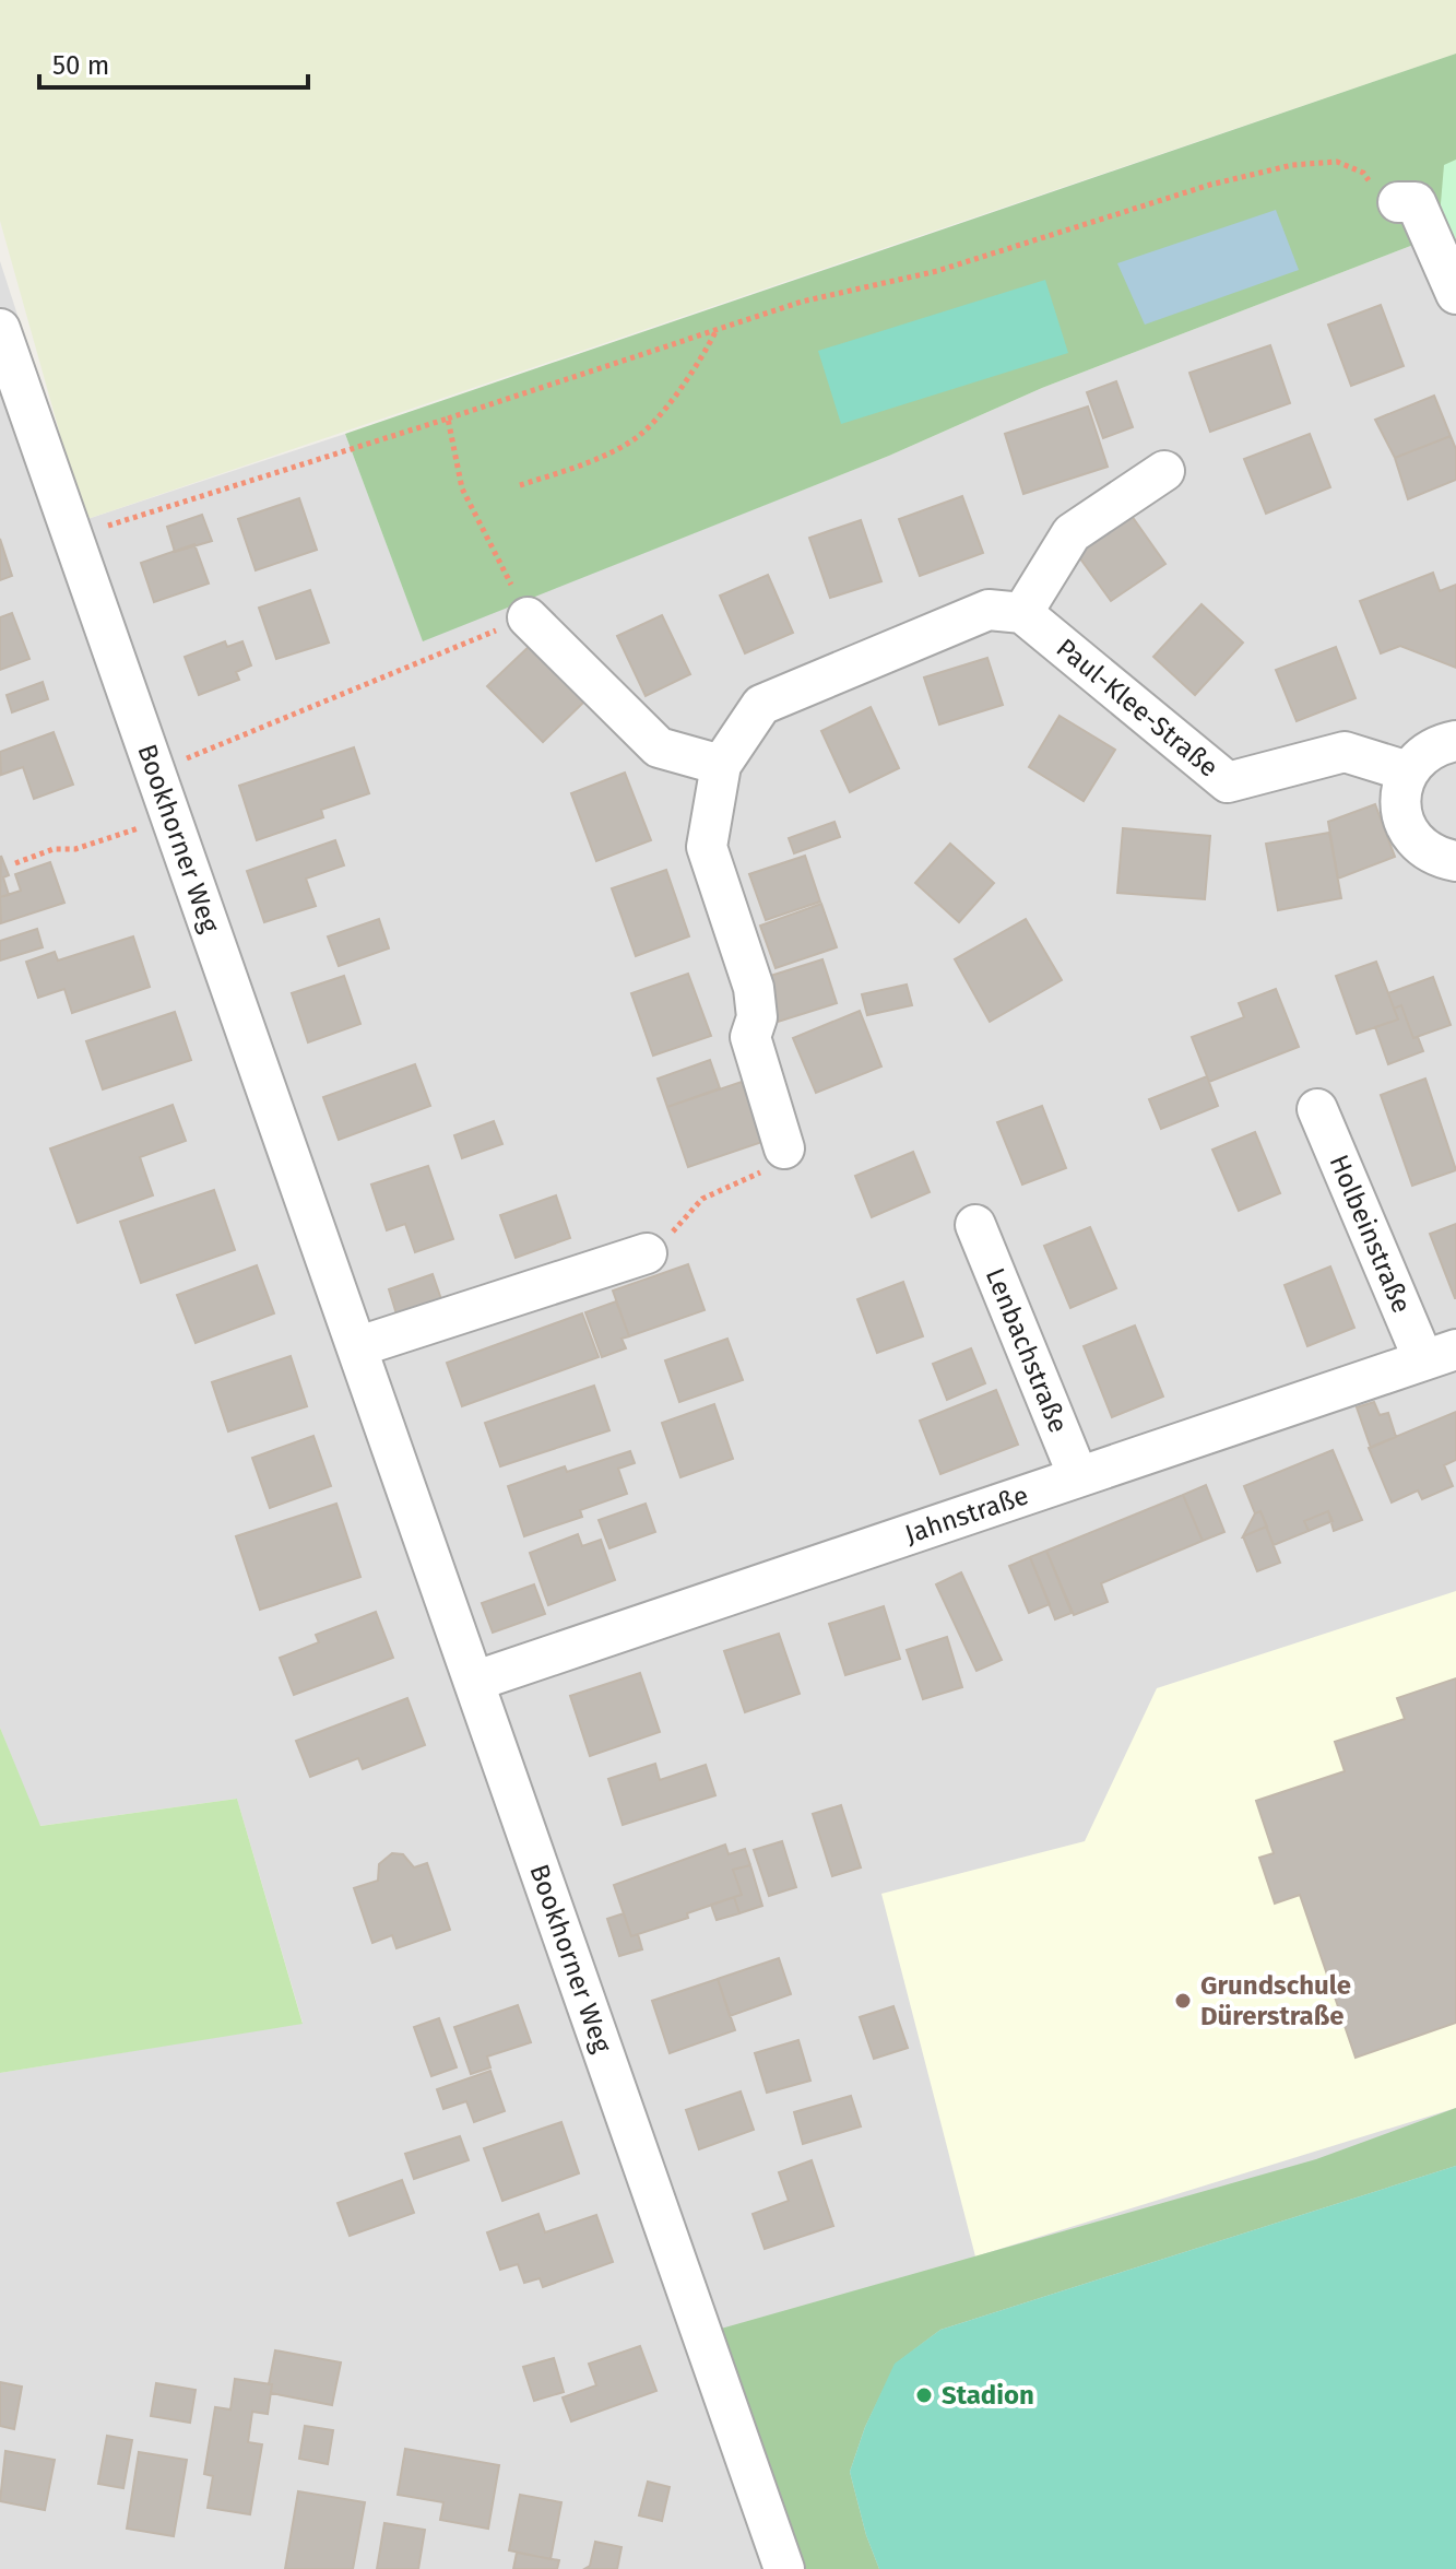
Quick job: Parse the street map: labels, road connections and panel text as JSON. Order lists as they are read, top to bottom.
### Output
{
  "streets": {
    "street": [
      "Paul-Klee-Straße",
      "Bookhorner Weg",
      "Holbeinstraße",
      "Lenbachstraße",
      "Jahnstraße"
    ]
  },
  "crossings": [
    ["Bookhorner Weg", "Jahnstraße"],
    ["Holbeinstraße", "Jahnstraße"],
    ["Lenbachstraße", "Jahnstraße"]
  ],
  "places": ["Grundschule Dürerstraße", "Stadion"],
  "scale_bar": "50 m"
}
